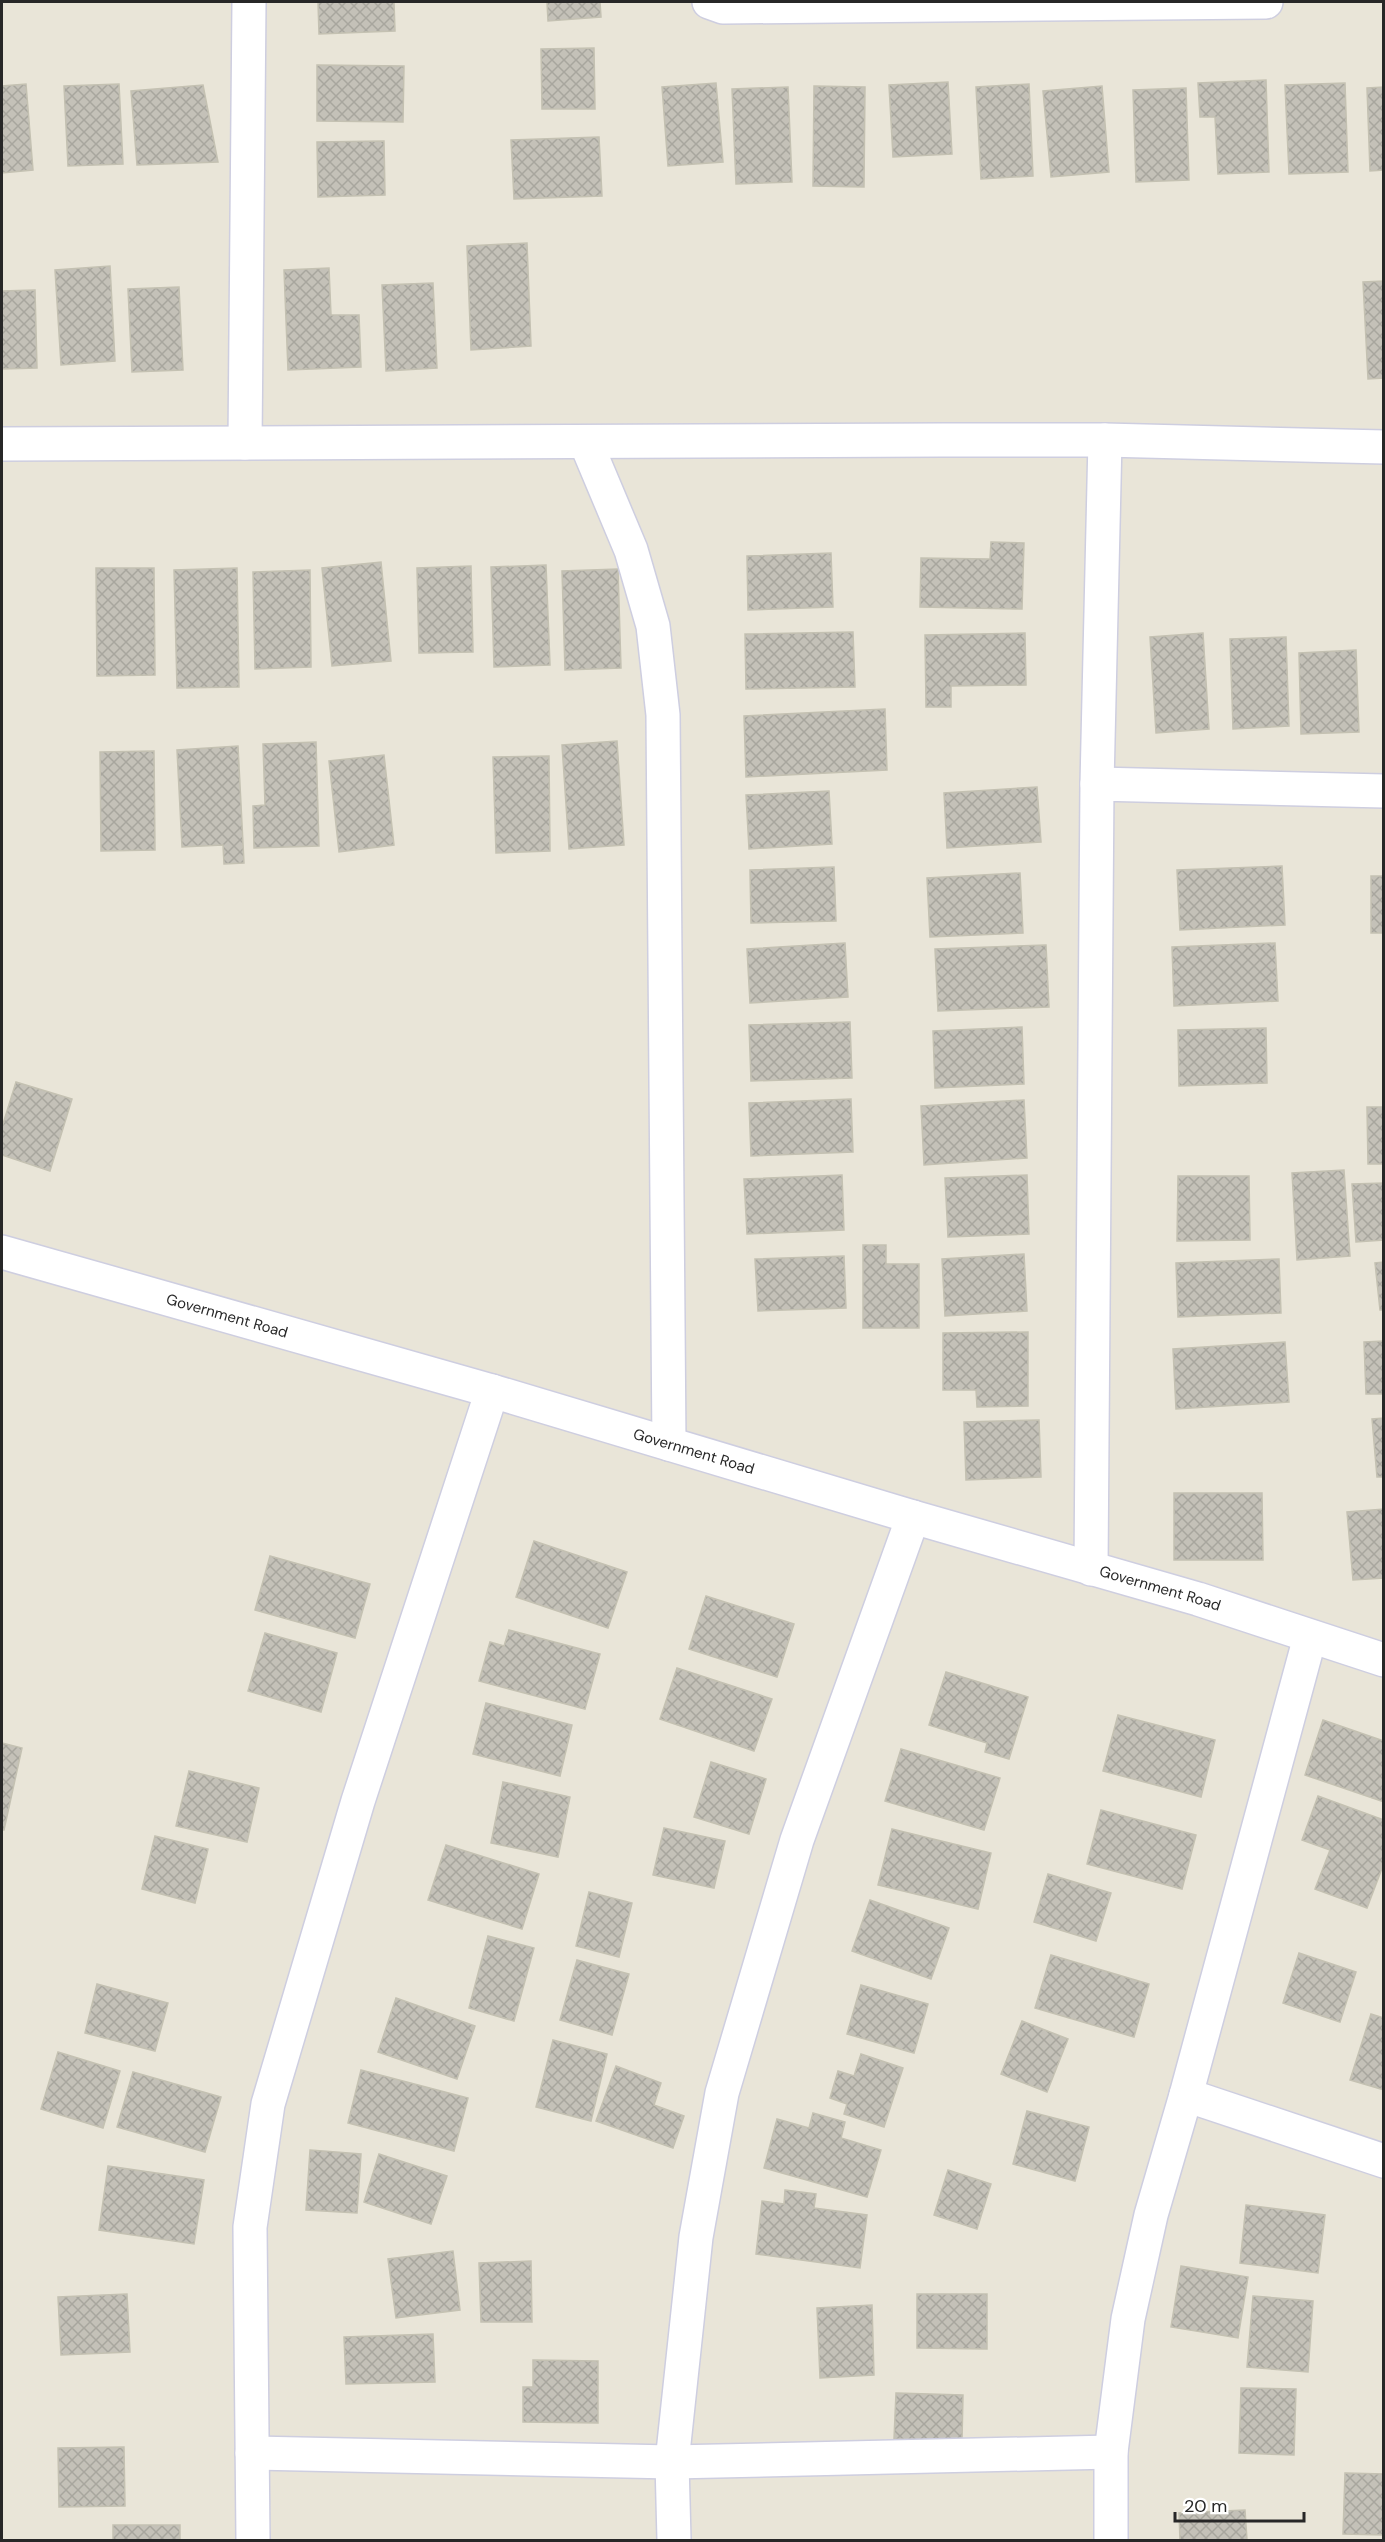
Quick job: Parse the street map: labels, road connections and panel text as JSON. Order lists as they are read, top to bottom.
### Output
{
  "streets": {
    "street": ["Government Road"]
  },
  "scale_bar": "20 m"
}
